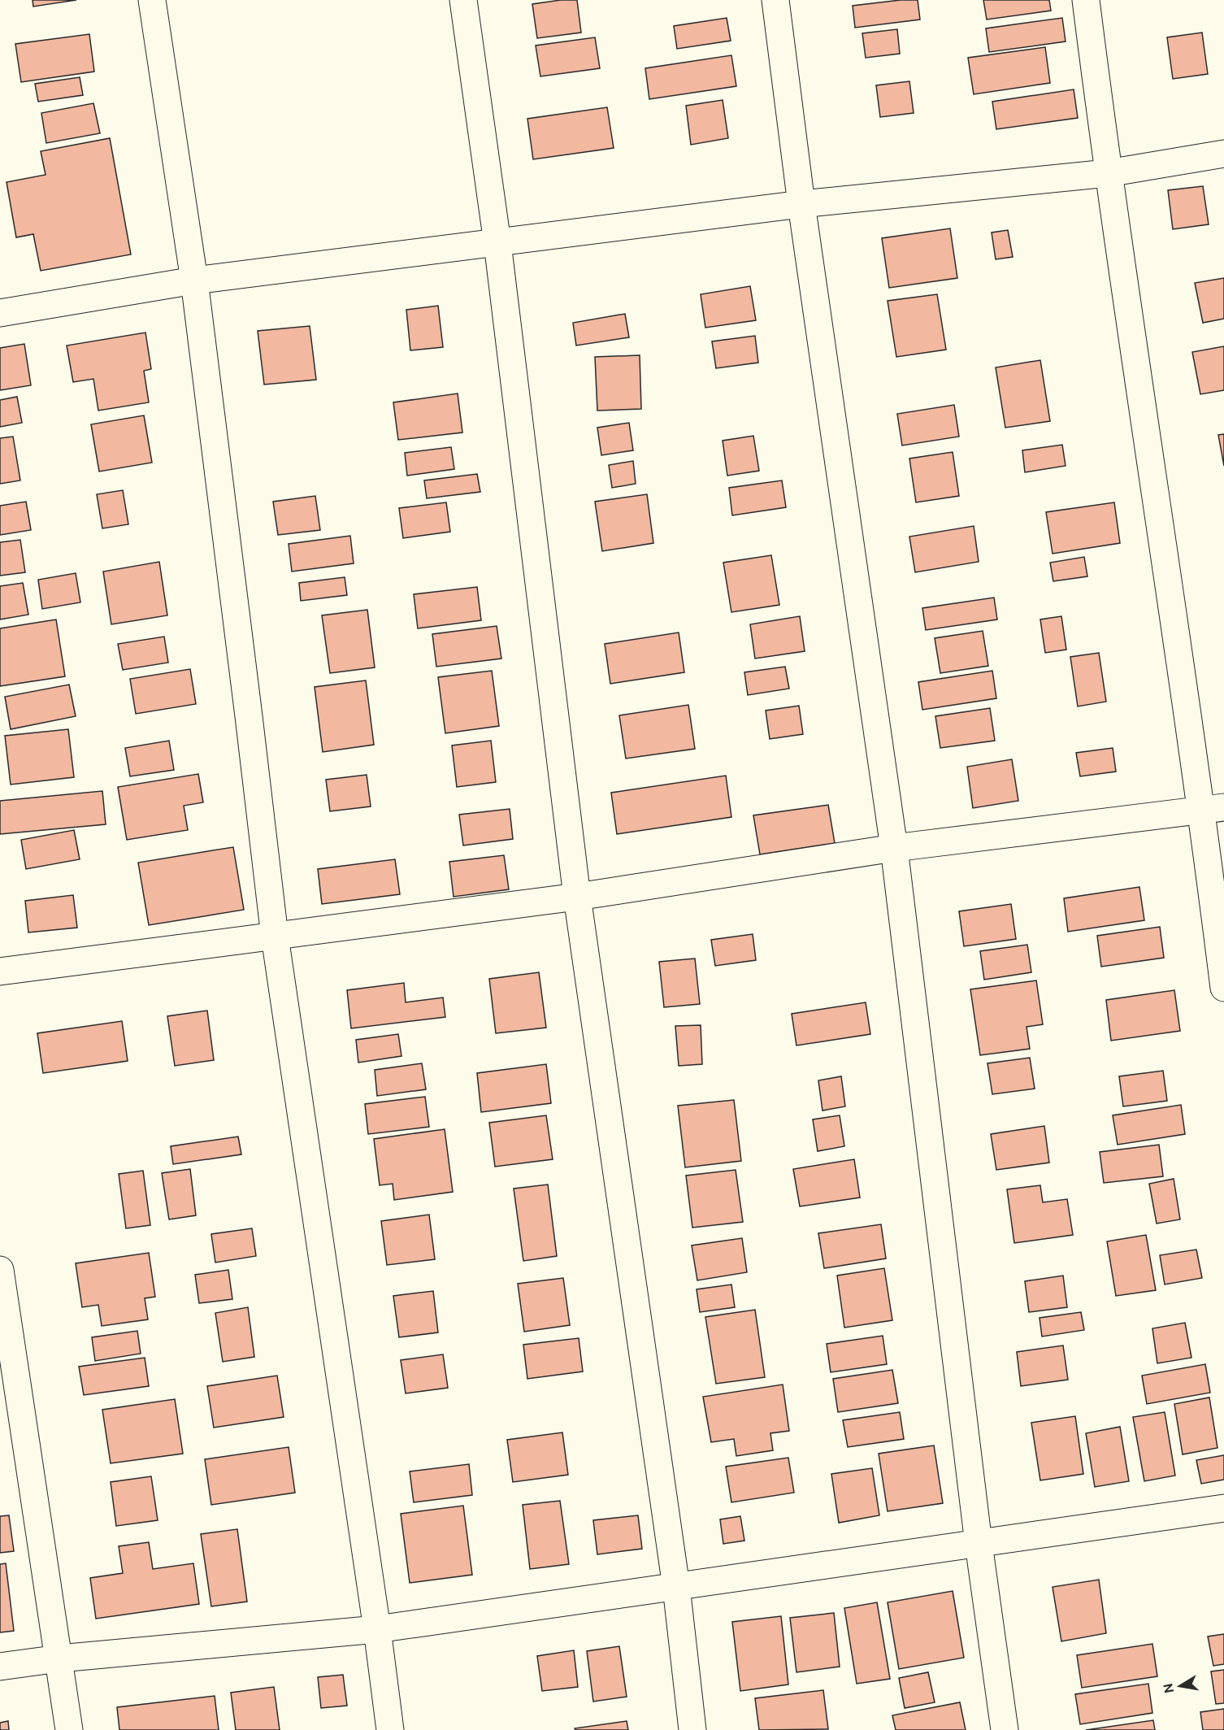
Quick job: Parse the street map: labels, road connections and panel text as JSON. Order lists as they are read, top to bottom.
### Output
{
  "north": "left"
}
